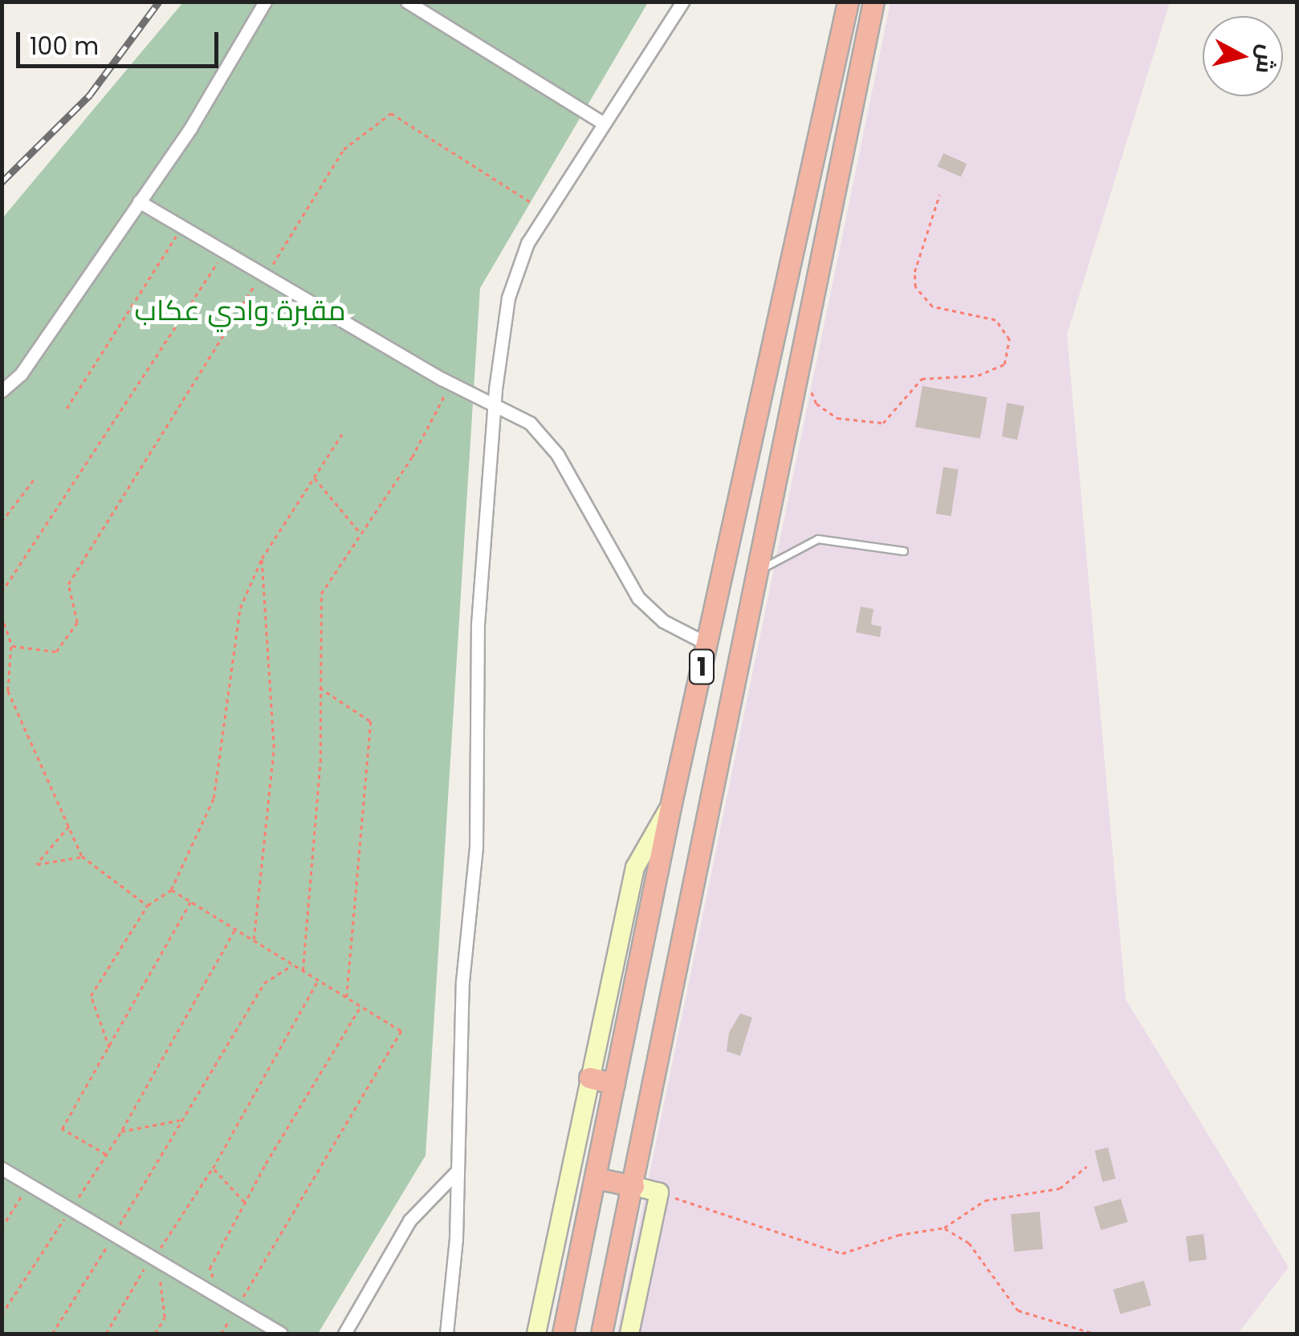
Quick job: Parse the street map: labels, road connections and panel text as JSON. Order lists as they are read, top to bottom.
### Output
{
  "streets": {
    "highway": ["1"]
  },
  "parks": ["مقبرة وادي عكاب"],
  "scale_bar": "100 m",
  "north": "right"
}
